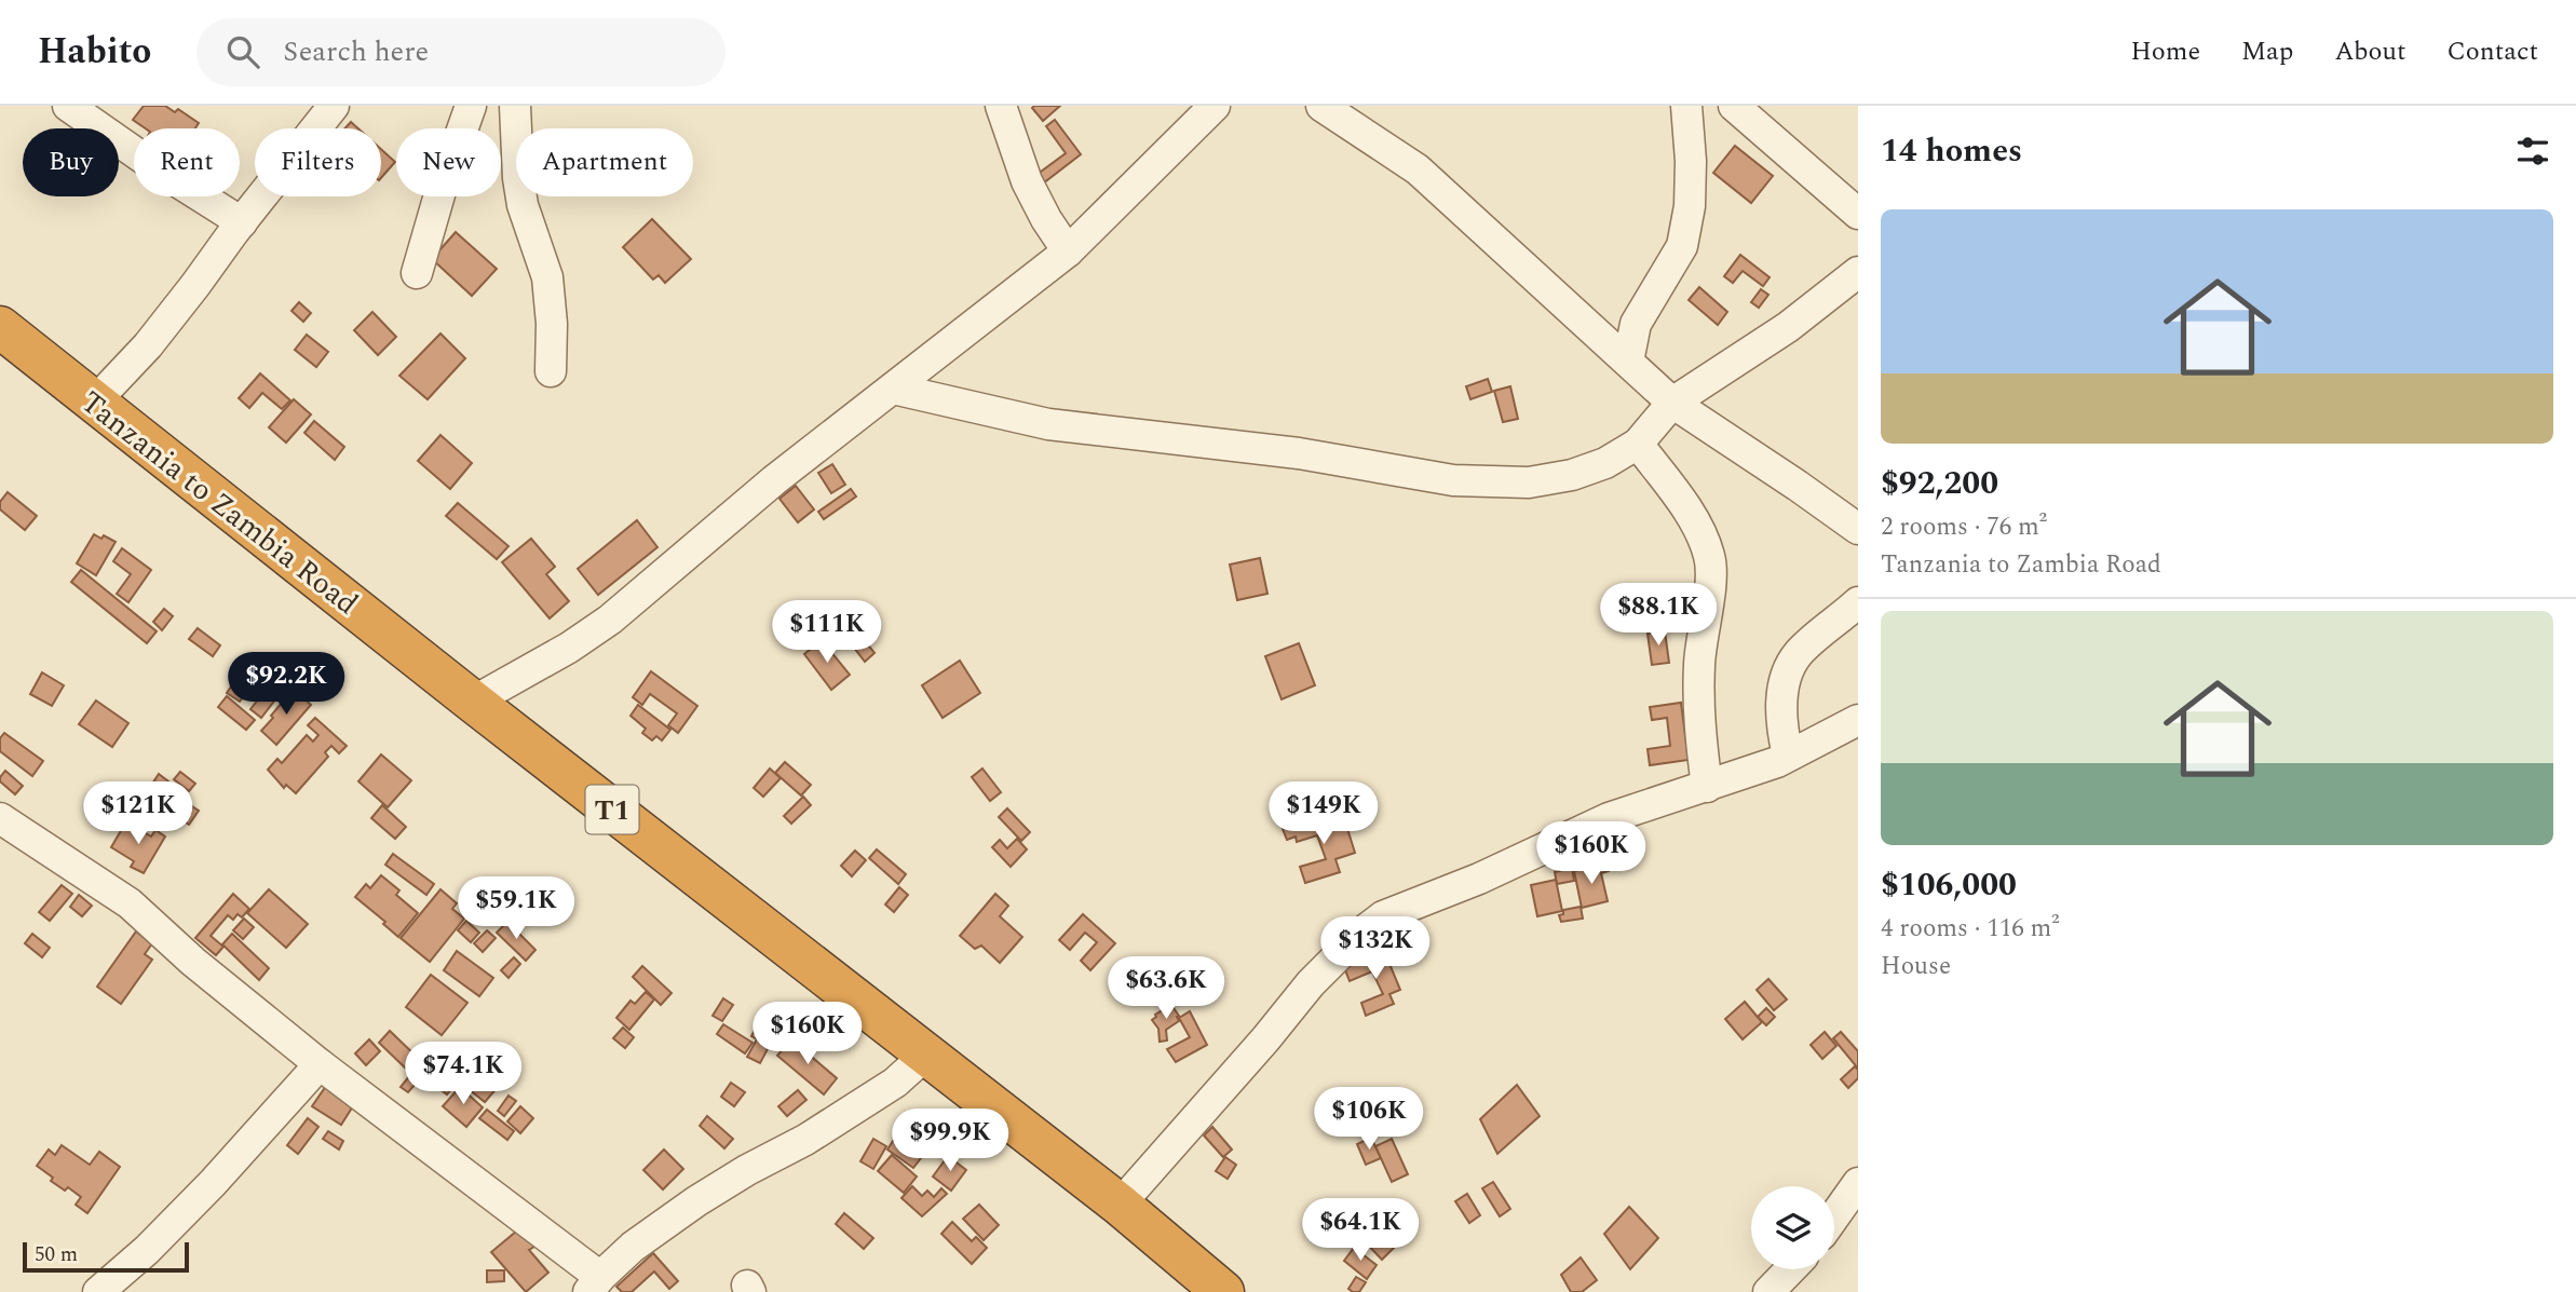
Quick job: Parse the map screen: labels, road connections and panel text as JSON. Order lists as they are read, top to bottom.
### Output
{
  "streets": {
    "highway": ["Tanzania to Zambia Road", "T1"]
  },
  "scale_bar": "50 m",
  "page": {
    "header": "Habito",
    "search": "Search here",
    "nav": [
      "Home",
      "Map",
      "About",
      "Contact"
    ],
    "heading": "14 homes",
    "chip": [
      "Buy",
      "Rent",
      "Filters",
      "New",
      "Apartment"
    ],
    "list": [
      {
        "name": "$92,200",
        "note": "2 rooms · 76 m² · Tanzania to Zambia Road"
      },
      {
        "name": "$106,000",
        "note": "4 rooms · 116 m² · House"
      }
    ],
    "price": [
      "$88.1K",
      "$111K",
      "$92.2K",
      "$121K",
      "$149K",
      "$160K",
      "$59.1K",
      "$132K",
      "$63.6K",
      "$160K",
      "$74.1K",
      "$106K",
      "$99.9K",
      "$64.1K"
    ],
    "scale": "50 m"
  }
}
